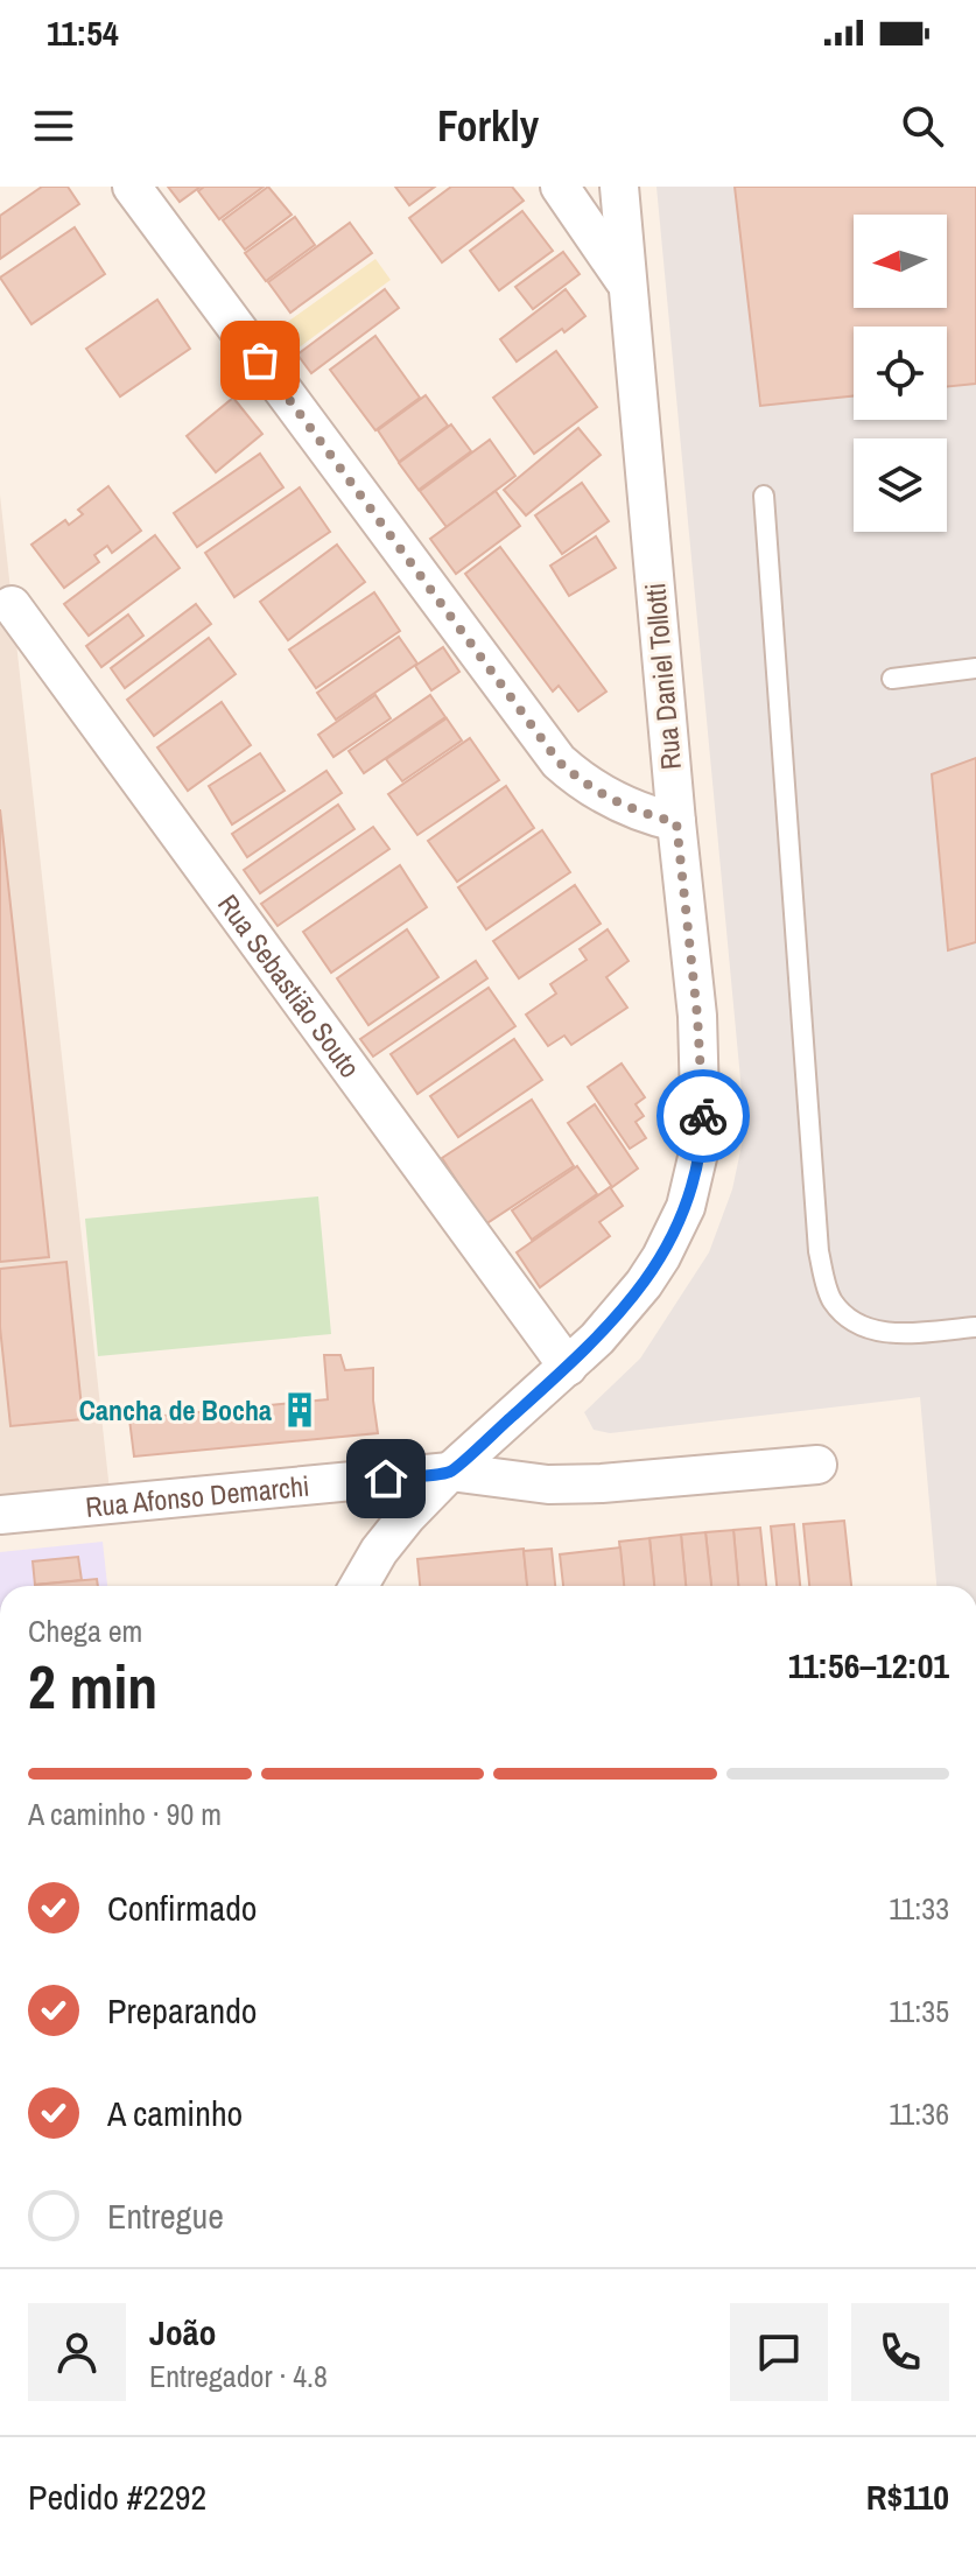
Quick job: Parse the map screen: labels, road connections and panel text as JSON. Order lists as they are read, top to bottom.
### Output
{
  "streets": {
    "street": ["Rua Daniel Tollotti", "Rua Sebastião Souto", "Rua Afonso Demarchi"]
  },
  "crossings": [
    ["Rua Daniel Tollotti", "Rua Sebastião Souto"],
    ["Rua Daniel Tollotti", "Rua Afonso Demarchi"]
  ],
  "places": {
    "building": ["Cancha de Bocha"]
  },
  "north": "left",
  "page": {
    "status": "11:54",
    "header": "Forkly",
    "heading": ["2 min", "Chega em", "11:56–12:01"],
    "panel": [
      "João",
      "Entregador · 4.8",
      "Pedido #2292",
      "R$110"
    ],
    "bar": "A caminho · 90 m",
    "list": [
      ["Confirmado", "11:33"],
      ["Preparando", "11:35"],
      ["A caminho", "11:36"],
      "Entregue"
    ]
  }
}
